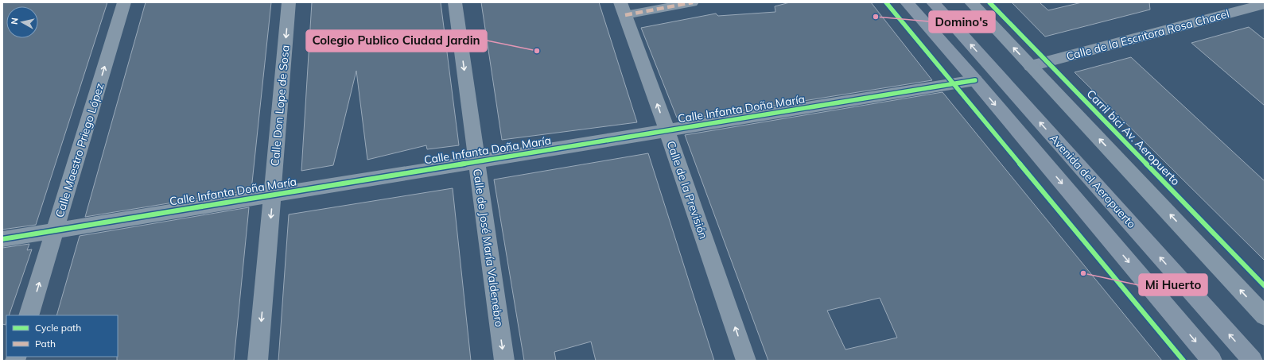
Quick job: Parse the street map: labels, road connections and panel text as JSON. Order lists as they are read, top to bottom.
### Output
{
  "streets": {
    "main road": ["Avenida del Aeropuerto"],
    "street": [
      "Calle de la Escritora Rosa Chacel",
      "Calle Don Lope de Sosa",
      "Calle Infanta Doña María",
      "Calle Maestro Priego López",
      "Calle de la Previsión",
      "Calle de José María Valdenebro"
    ],
    "cycle path": ["Carril bici Av. Aeropuerto"]
  },
  "crossings": [
    ["Calle Don Lope de Sosa", "Calle Infanta Doña María"],
    ["Calle Infanta Doña María", "Calle Maestro Priego López"],
    ["Calle Infanta Doña María", "Avenida del Aeropuerto"],
    ["Calle Infanta Doña María", "Calle de la Previsión"],
    ["Calle Infanta Doña María", "Calle de José María Valdenebro"]
  ],
  "one_way": [
    "Calle Don Lope de Sosa",
    "Calle Maestro Priego López",
    "Calle de la Previsión",
    "Calle de José María Valdenebro"
  ],
  "places": ["Domino's", "Colegio Publico Ciudad Jardin", "Mi Huerto"],
  "legend": ["Cycle path", "Path"],
  "north": "left"
}
